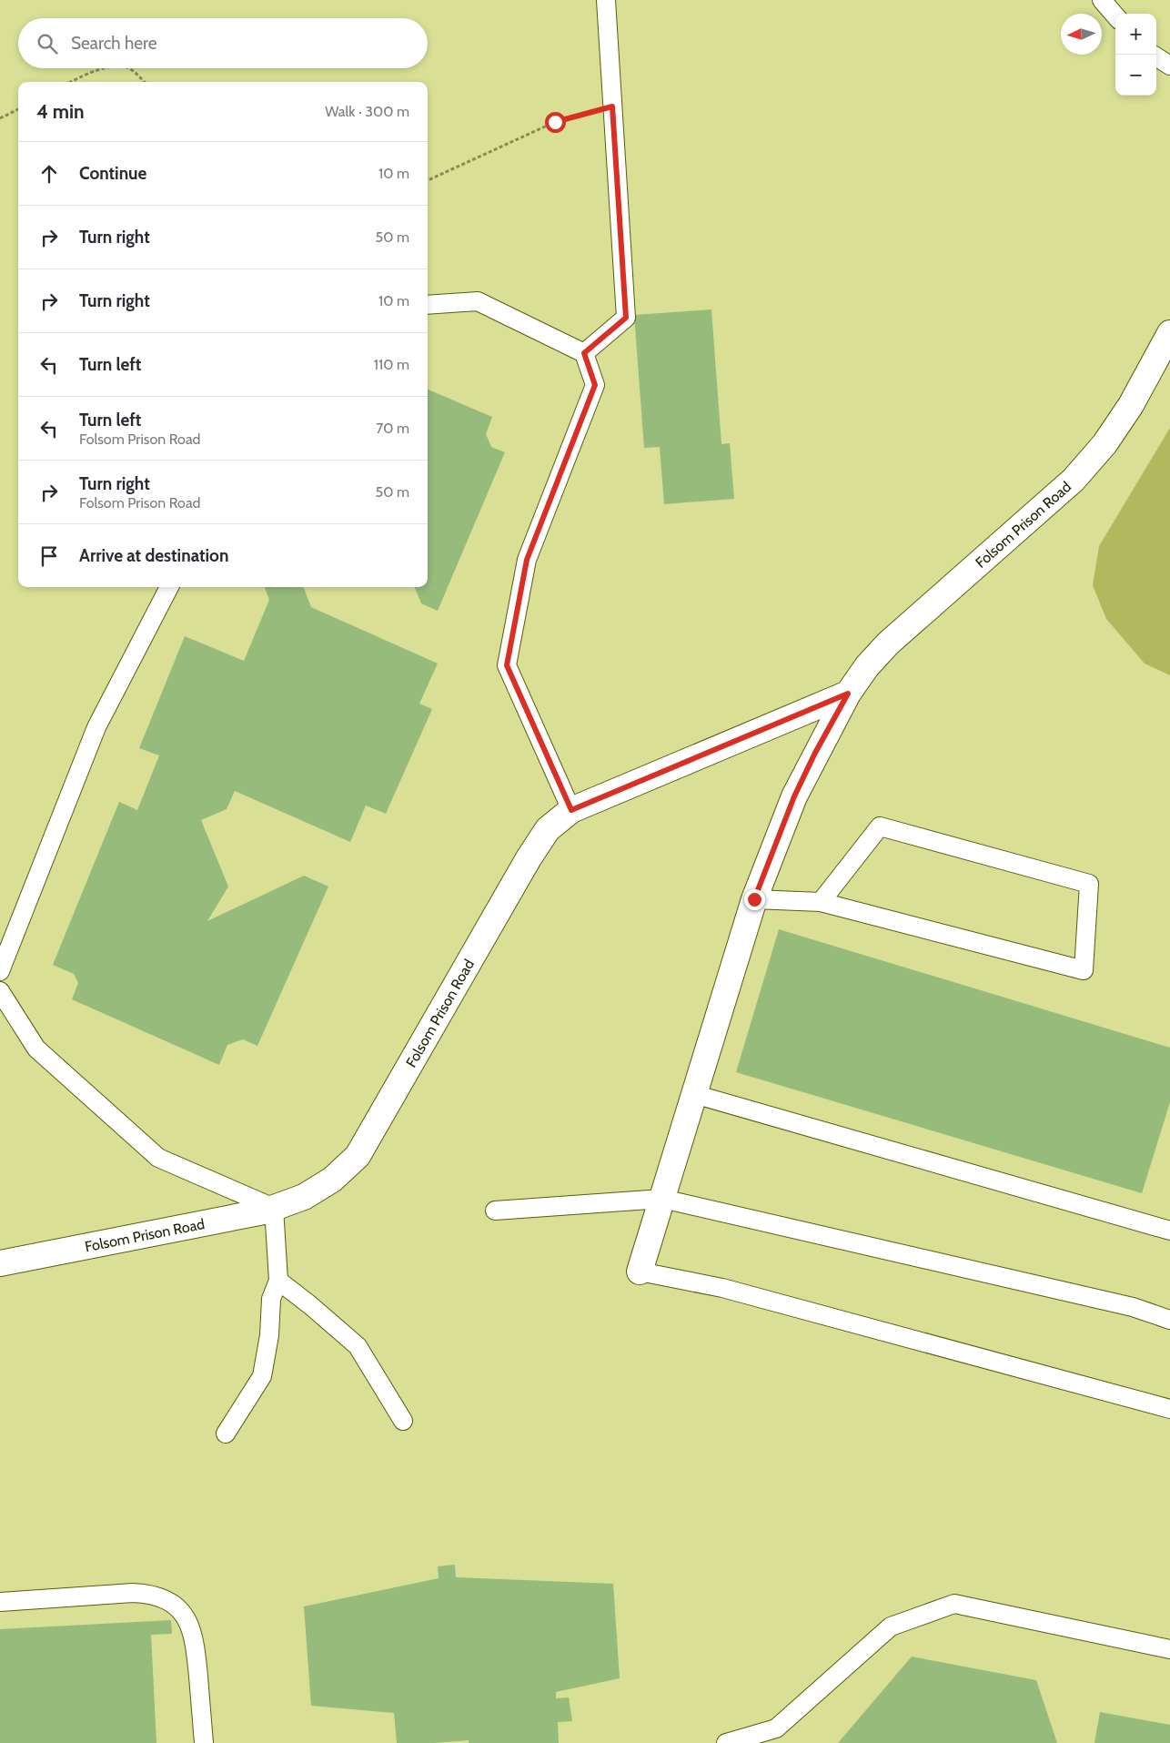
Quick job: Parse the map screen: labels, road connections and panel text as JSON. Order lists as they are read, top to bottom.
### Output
{
  "streets": {
    "street": ["Folsom Prison Road"]
  },
  "north": "left",
  "page": {
    "map_buttons": ["+", "−"],
    "search": "Search here",
    "heading": ["4 min", "Walk · 300 m"],
    "list": [
      ["Continue", "10 m"],
      ["Turn right", "50 m"],
      ["Turn right", "10 m"],
      ["Turn left", "110 m"],
      ["Turn left", "Folsom Prison Road", "70 m"],
      ["Turn right", "Folsom Prison Road", "50 m"],
      "Arrive at destination"
    ]
  }
}
